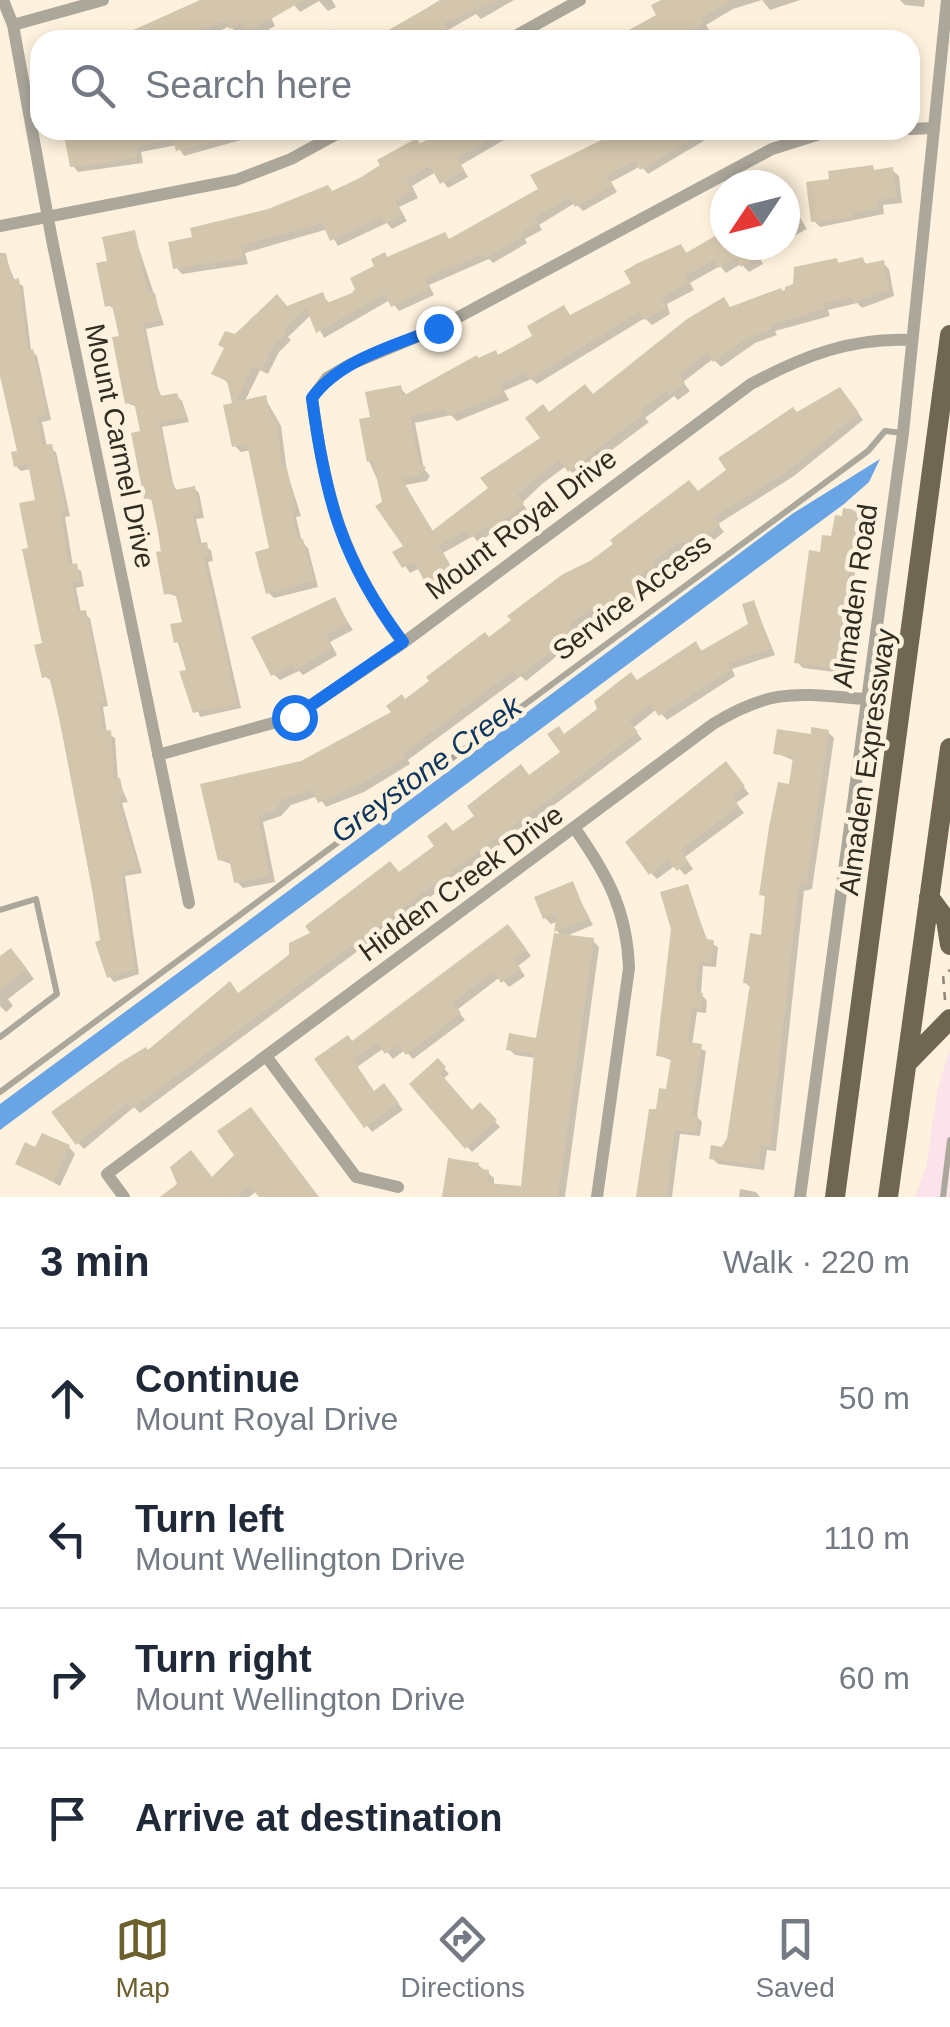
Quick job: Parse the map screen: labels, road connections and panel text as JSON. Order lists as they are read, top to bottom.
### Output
{
  "streets": {
    "main road": ["Almaden Expressway"],
    "street": [
      "Mount Carmel Drive",
      "Mount Royal Drive",
      "Almaden Road",
      "Hidden Creek Drive"
    ],
    "lane": ["Service Access"]
  },
  "crossings": [
    ["Mount Carmel Drive", "Mount Royal Drive"],
    ["Mount Royal Drive", "Almaden Road"],
    ["Almaden Road", "Service Access"],
    ["Almaden Road", "Hidden Creek Drive"]
  ],
  "water": ["Greystone Creek"],
  "north": "bottom left",
  "page": {
    "search": "Search here",
    "heading": ["3 min", "Walk · 220 m"],
    "list": [
      ["Continue", "Mount Royal Drive", "50 m"],
      ["Turn left", "Mount Wellington Drive", "110 m"],
      ["Turn right", "Mount Wellington Drive", "60 m"],
      "Arrive at destination"
    ],
    "nav": ["Map", "Directions", "Saved"]
  }
}
